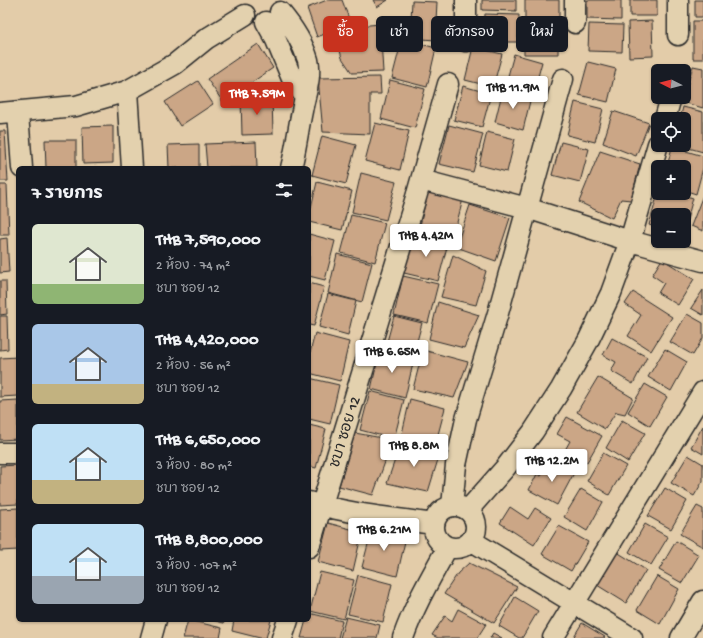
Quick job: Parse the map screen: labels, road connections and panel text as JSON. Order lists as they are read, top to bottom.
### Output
{
  "streets": {
    "street": ["ชบา ซอย 12"]
  },
  "north": "left",
  "page": {
    "chip": [
      "ซื้อ",
      "เช่า",
      "ตัวกรอง",
      "ใหม่"
    ],
    "map_buttons": ["+", "−"],
    "price": [
      "THB 11.9M",
      "THB 7.59M",
      "THB 4.42M",
      "THB 6.65M",
      "THB 8.8M",
      "THB 12.2M",
      "THB 6.21M"
    ],
    "heading": "7 รายการ",
    "list": [
      {
        "name": "THB 7,590,000",
        "note": "2 ห้อง · 74 m² · ชบา ซอย 12"
      },
      {
        "name": "THB 4,420,000",
        "note": "2 ห้อง · 56 m² · ชบา ซอย 12"
      },
      {
        "name": "THB 6,650,000",
        "note": "3 ห้อง · 80 m² · ชบา ซอย 12"
      },
      {
        "name": "THB 8,800,000",
        "note": "3 ห้อง · 107 m² · ชบา ซอย 12"
      }
    ]
  }
}
